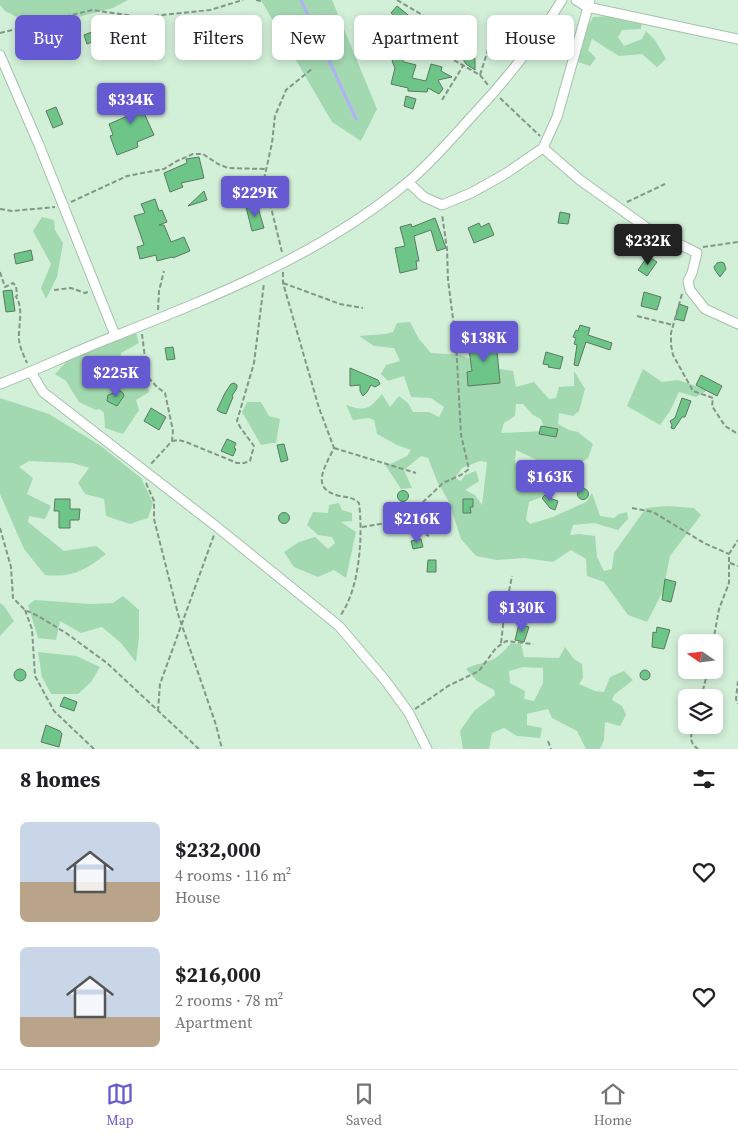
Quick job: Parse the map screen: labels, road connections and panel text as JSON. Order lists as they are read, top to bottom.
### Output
{
  "north": "left",
  "page": {
    "chip": [
      "Buy",
      "Rent",
      "Filters",
      "New",
      "Apartment",
      "House"
    ],
    "price": [
      "$334K",
      "$229K",
      "$232K",
      "$138K",
      "$225K",
      "$163K",
      "$216K",
      "$130K"
    ],
    "heading": "8 homes",
    "list": [
      {
        "name": "$232,000",
        "note": "4 rooms · 116 m² · House"
      },
      {
        "name": "$216,000",
        "note": "2 rooms · 78 m² · Apartment"
      }
    ],
    "tabs": ["Map", "Saved", "Home"]
  }
}
